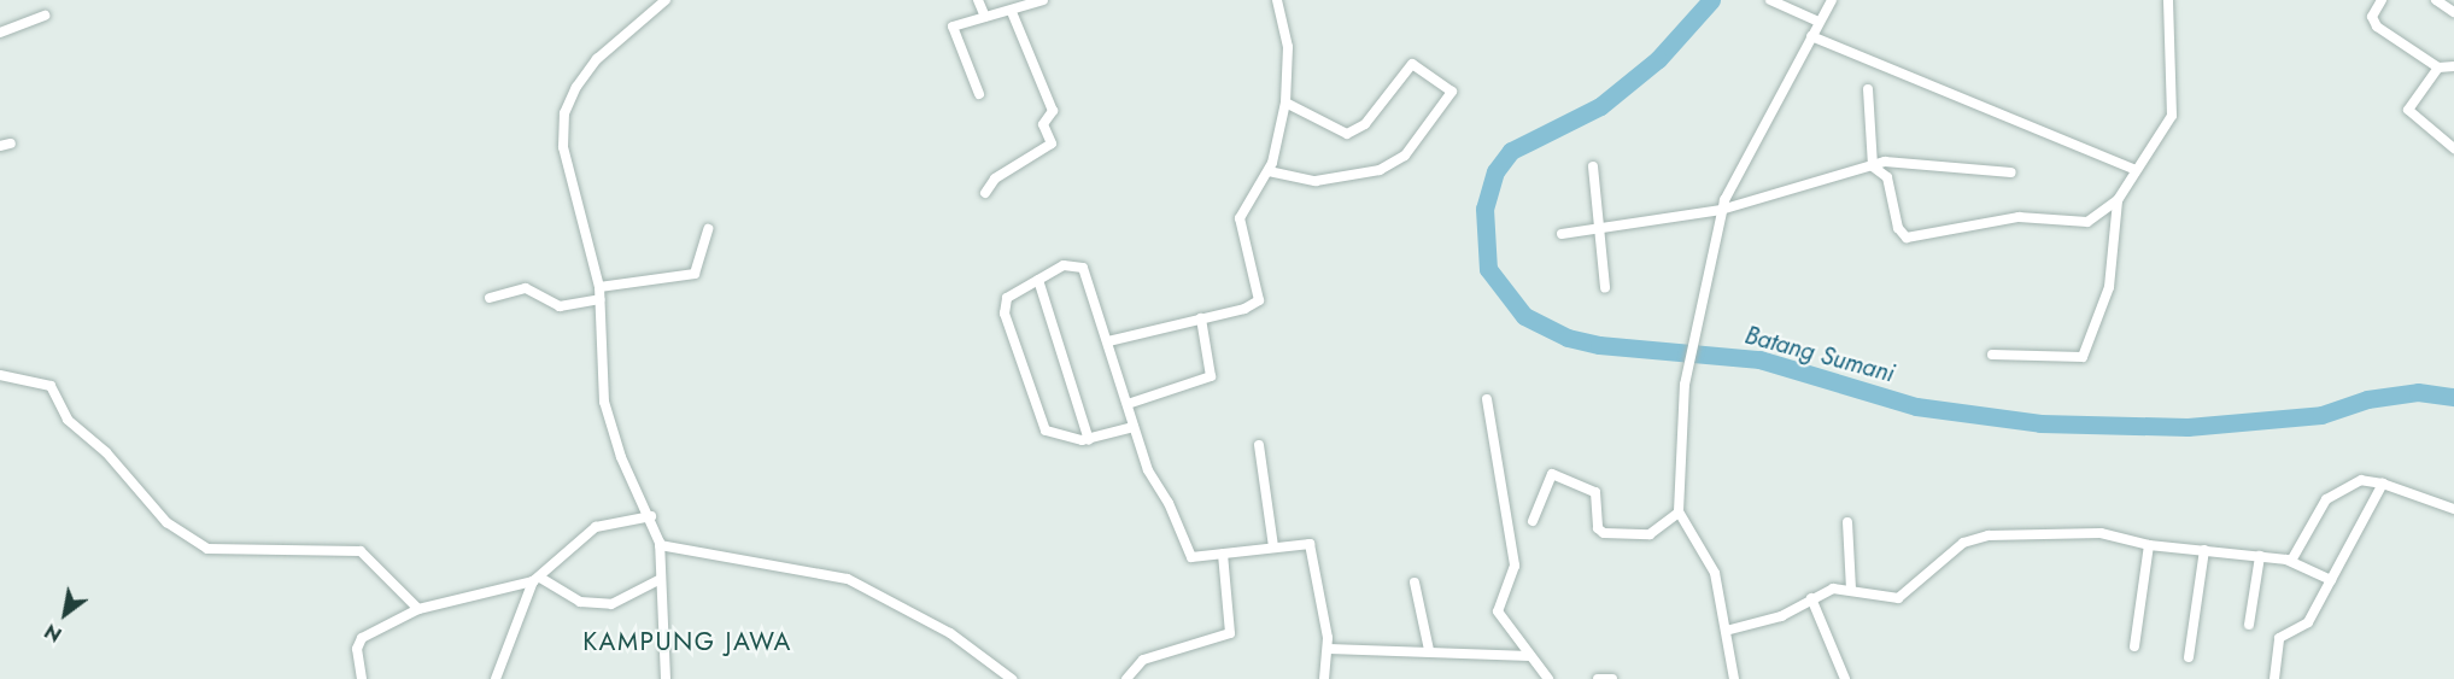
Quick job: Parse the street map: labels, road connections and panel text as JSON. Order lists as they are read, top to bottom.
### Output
{
  "districts": ["KAMPUNG JAWA"],
  "water": ["Batang Sumani"],
  "north": "bottom left"
}
